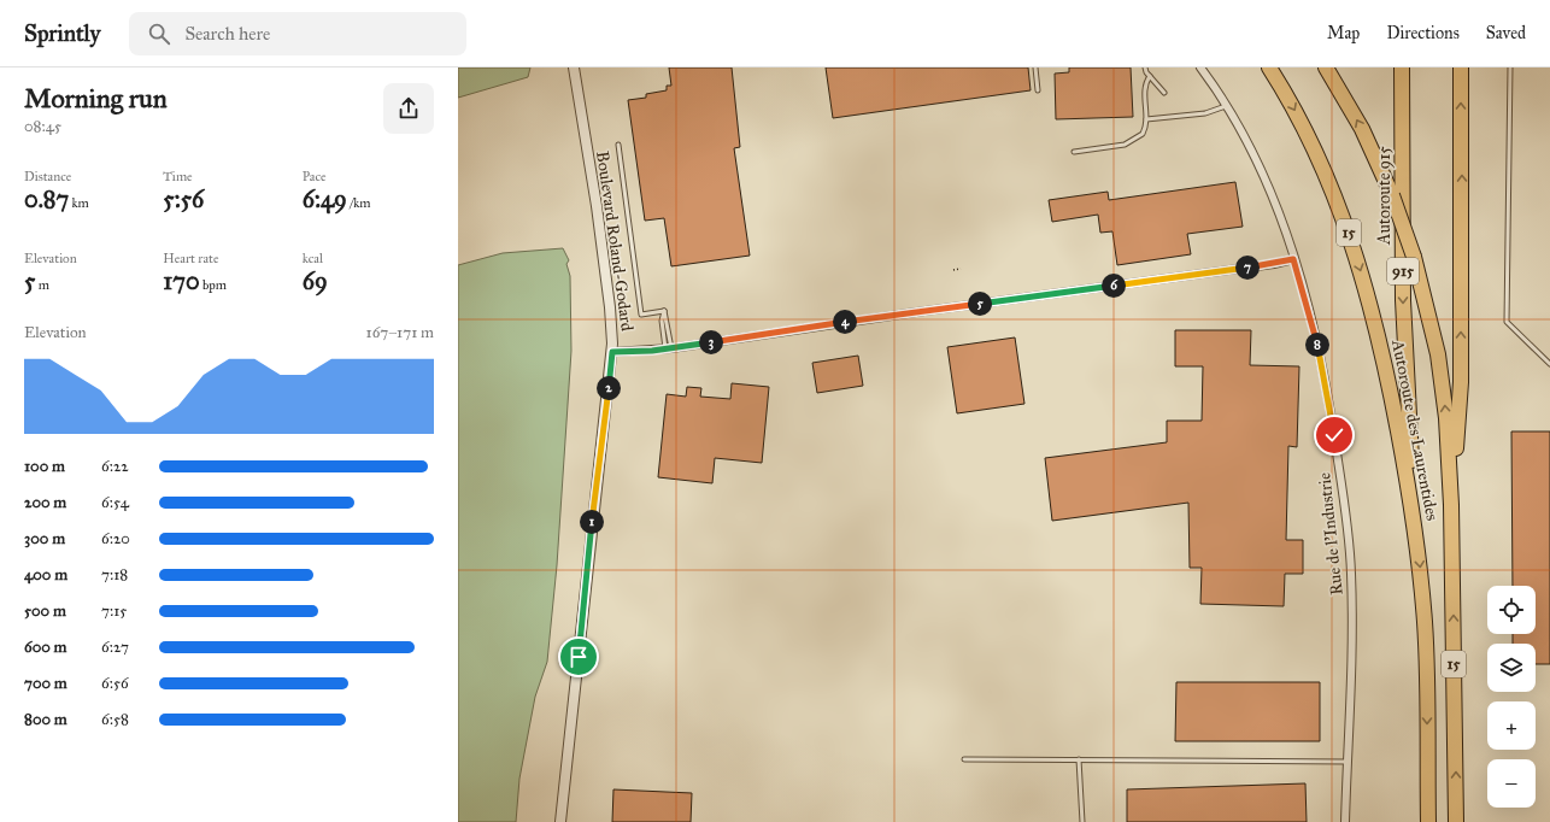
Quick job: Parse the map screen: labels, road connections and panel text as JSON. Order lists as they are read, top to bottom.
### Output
{
  "streets": {
    "highway": [
      "Autoroute 915",
      "15",
      "915",
      "Autoroute des Laurentides"
    ],
    "street": ["Boulevard Roland-Godard", "Rue de l'Industrie"]
  },
  "crossings": [
    ["Autoroute 915", "Autoroute des Laurentides"]
  ],
  "page": {
    "header": "Sprintly",
    "search": "Search here",
    "nav": ["Map", "Directions", "Saved"],
    "heading": ["Morning run", "08:45"],
    "stats": [
      ["Distance", "0.87 km"],
      ["Time", "5:56"],
      ["Pace", "6:49 /km"],
      ["Elevation", "5 m"],
      ["Heart rate", "170 bpm"],
      ["kcal", "69"]
    ],
    "pins": [
      "7",
      "6",
      "5",
      "4",
      "3",
      "8",
      "2",
      "1"
    ],
    "chart": ["Elevation", "167–171 m"],
    "list": [
      {
        "name": "100 m",
        "note": "6:22"
      },
      {
        "name": "200 m",
        "note": "6:54"
      },
      {
        "name": "300 m",
        "note": "6:20"
      },
      {
        "name": "400 m",
        "note": "7:18"
      },
      {
        "name": "500 m",
        "note": "7:15"
      },
      {
        "name": "600 m",
        "note": "6:27"
      },
      {
        "name": "700 m",
        "note": "6:56"
      },
      {
        "name": "800 m",
        "note": "6:58"
      }
    ],
    "map_buttons": ["+", "−"]
  }
}
